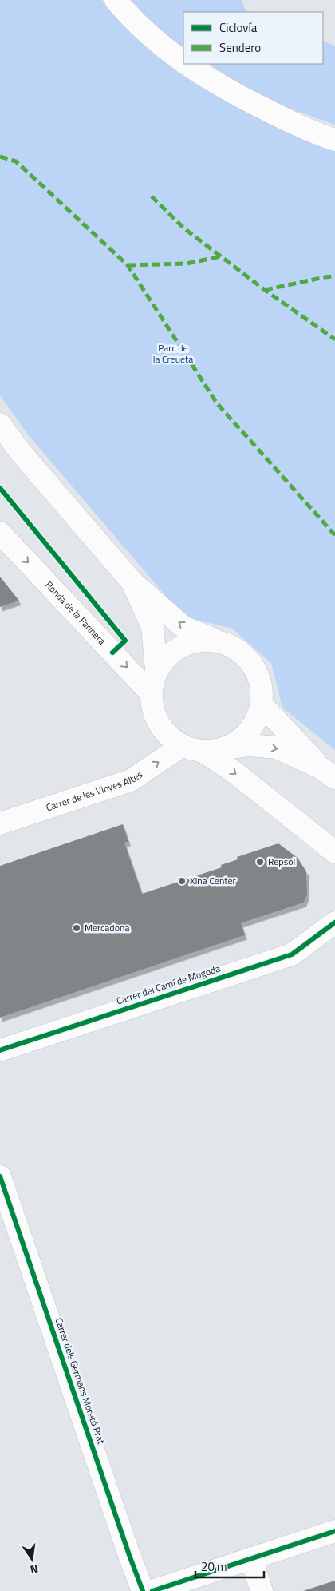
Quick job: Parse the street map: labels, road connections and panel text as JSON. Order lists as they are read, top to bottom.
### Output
{
  "streets": {
    "street": [
      "Ronda de la Farinera",
      "Carrer de les Vinyes Altes",
      "Carrer del Camí de Mogoda",
      "Carrer dels Germans Moretó Prat"
    ]
  },
  "crossings": [
    ["Ronda de la Farinera", "Carrer de les Vinyes Altes"]
  ],
  "one_way": ["Carrer de les Vinyes Altes"],
  "parks": ["Parc de la Creueta"],
  "places": ["Repsol", "Xina Center", "Mercadona"],
  "legend": ["Ciclovía", "Sendero"],
  "scale_bar": "20 m",
  "north": "bottom"
}
